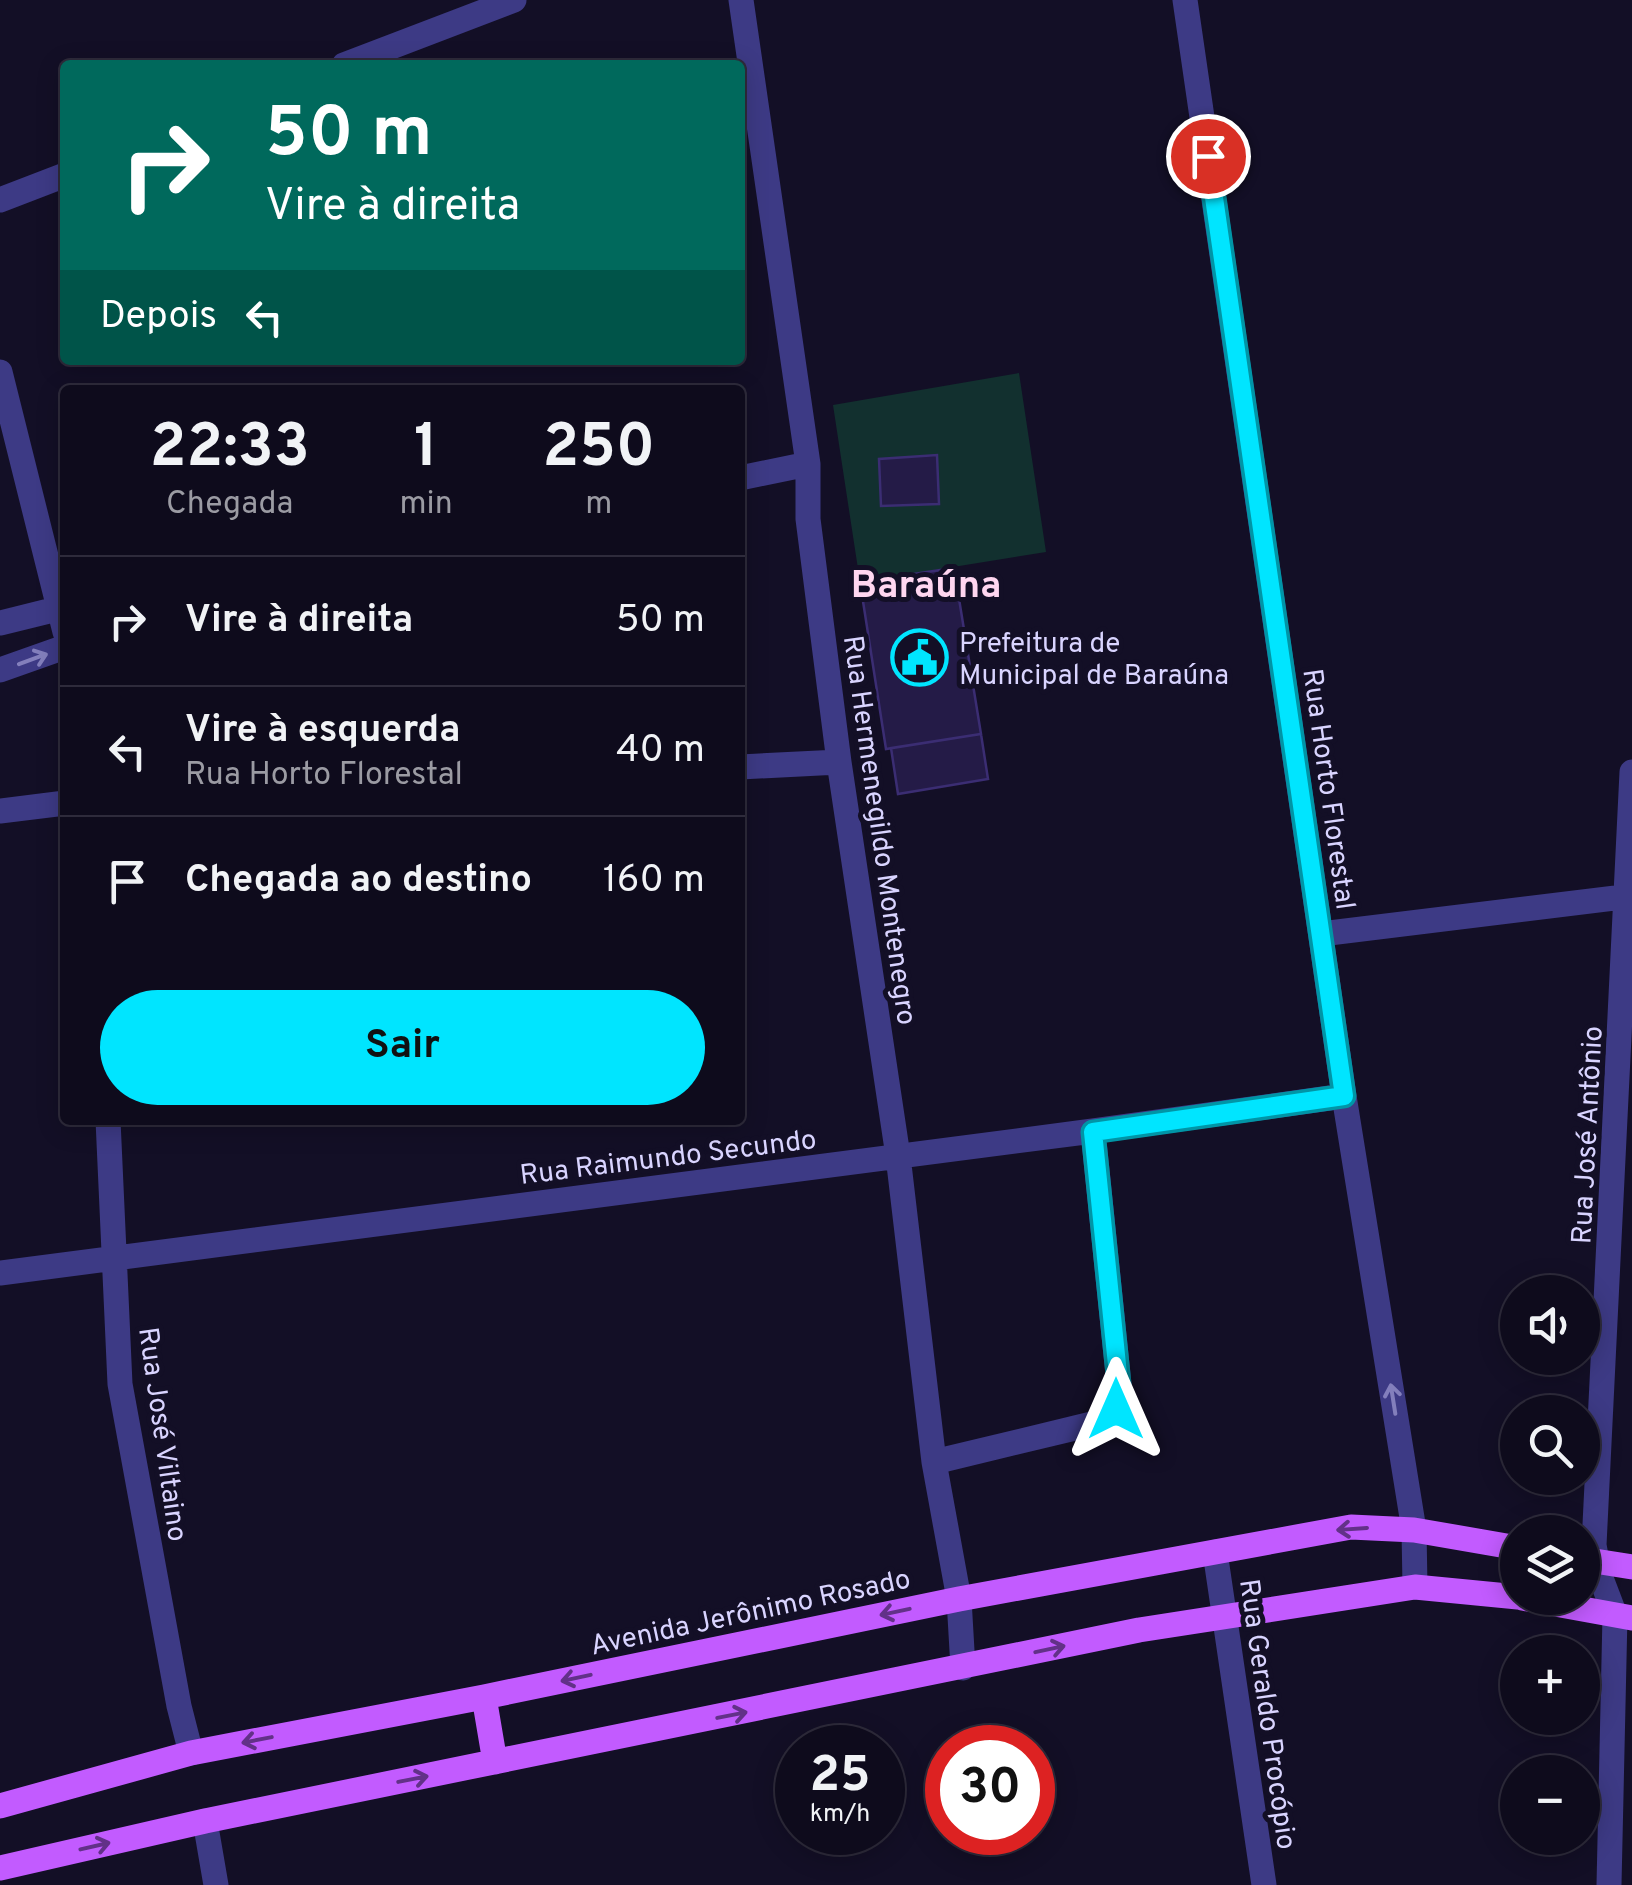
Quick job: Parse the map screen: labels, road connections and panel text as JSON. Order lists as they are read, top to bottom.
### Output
{
  "streets": {
    "main road": ["Avenida Jerônimo Rosado"],
    "street": [
      "Rua Horto Florestal",
      "Rua Hermenegildo Montenegro",
      "Rua José Antônio",
      "Rua Raimundo Secundo",
      "Rua José Viltaino",
      "Rua Geraldo Procópio"
    ]
  },
  "crossings": [
    ["Rua Horto Florestal", "Rua Raimundo Secundo"],
    ["Rua Horto Florestal", "Avenida Jerônimo Rosado"],
    ["Rua Hermenegildo Montenegro", "Rua Raimundo Secundo"],
    ["Rua Hermenegildo Montenegro", "Avenida Jerônimo Rosado"],
    ["Rua Raimundo Secundo", "Rua José Viltaino"],
    ["Rua José Viltaino", "Avenida Jerônimo Rosado"],
    ["Avenida Jerônimo Rosado", "Rua Geraldo Procópio"]
  ],
  "districts": ["Baraúna"],
  "places": {
    "public building": ["Prefeitura de Municipal de Baraúna"]
  },
  "page": {
    "turn": ["50 m", "Vire à direita"],
    "then": "Depois",
    "eta": [
      "22:33",
      "Chegada",
      "1",
      "min",
      "250",
      "m"
    ],
    "list": [
      {
        "name": "Vire à direita",
        "value": "50 m"
      },
      {
        "name": "Vire à esquerda",
        "note": "Rua Horto Florestal",
        "value": "40 m"
      },
      {
        "name": "Chegada ao destino",
        "value": "160 m"
      }
    ],
    "buttons": "Sair",
    "map_buttons": ["+", "−"],
    "speed": "25 km/h",
    "limit": "30"
  }
}
